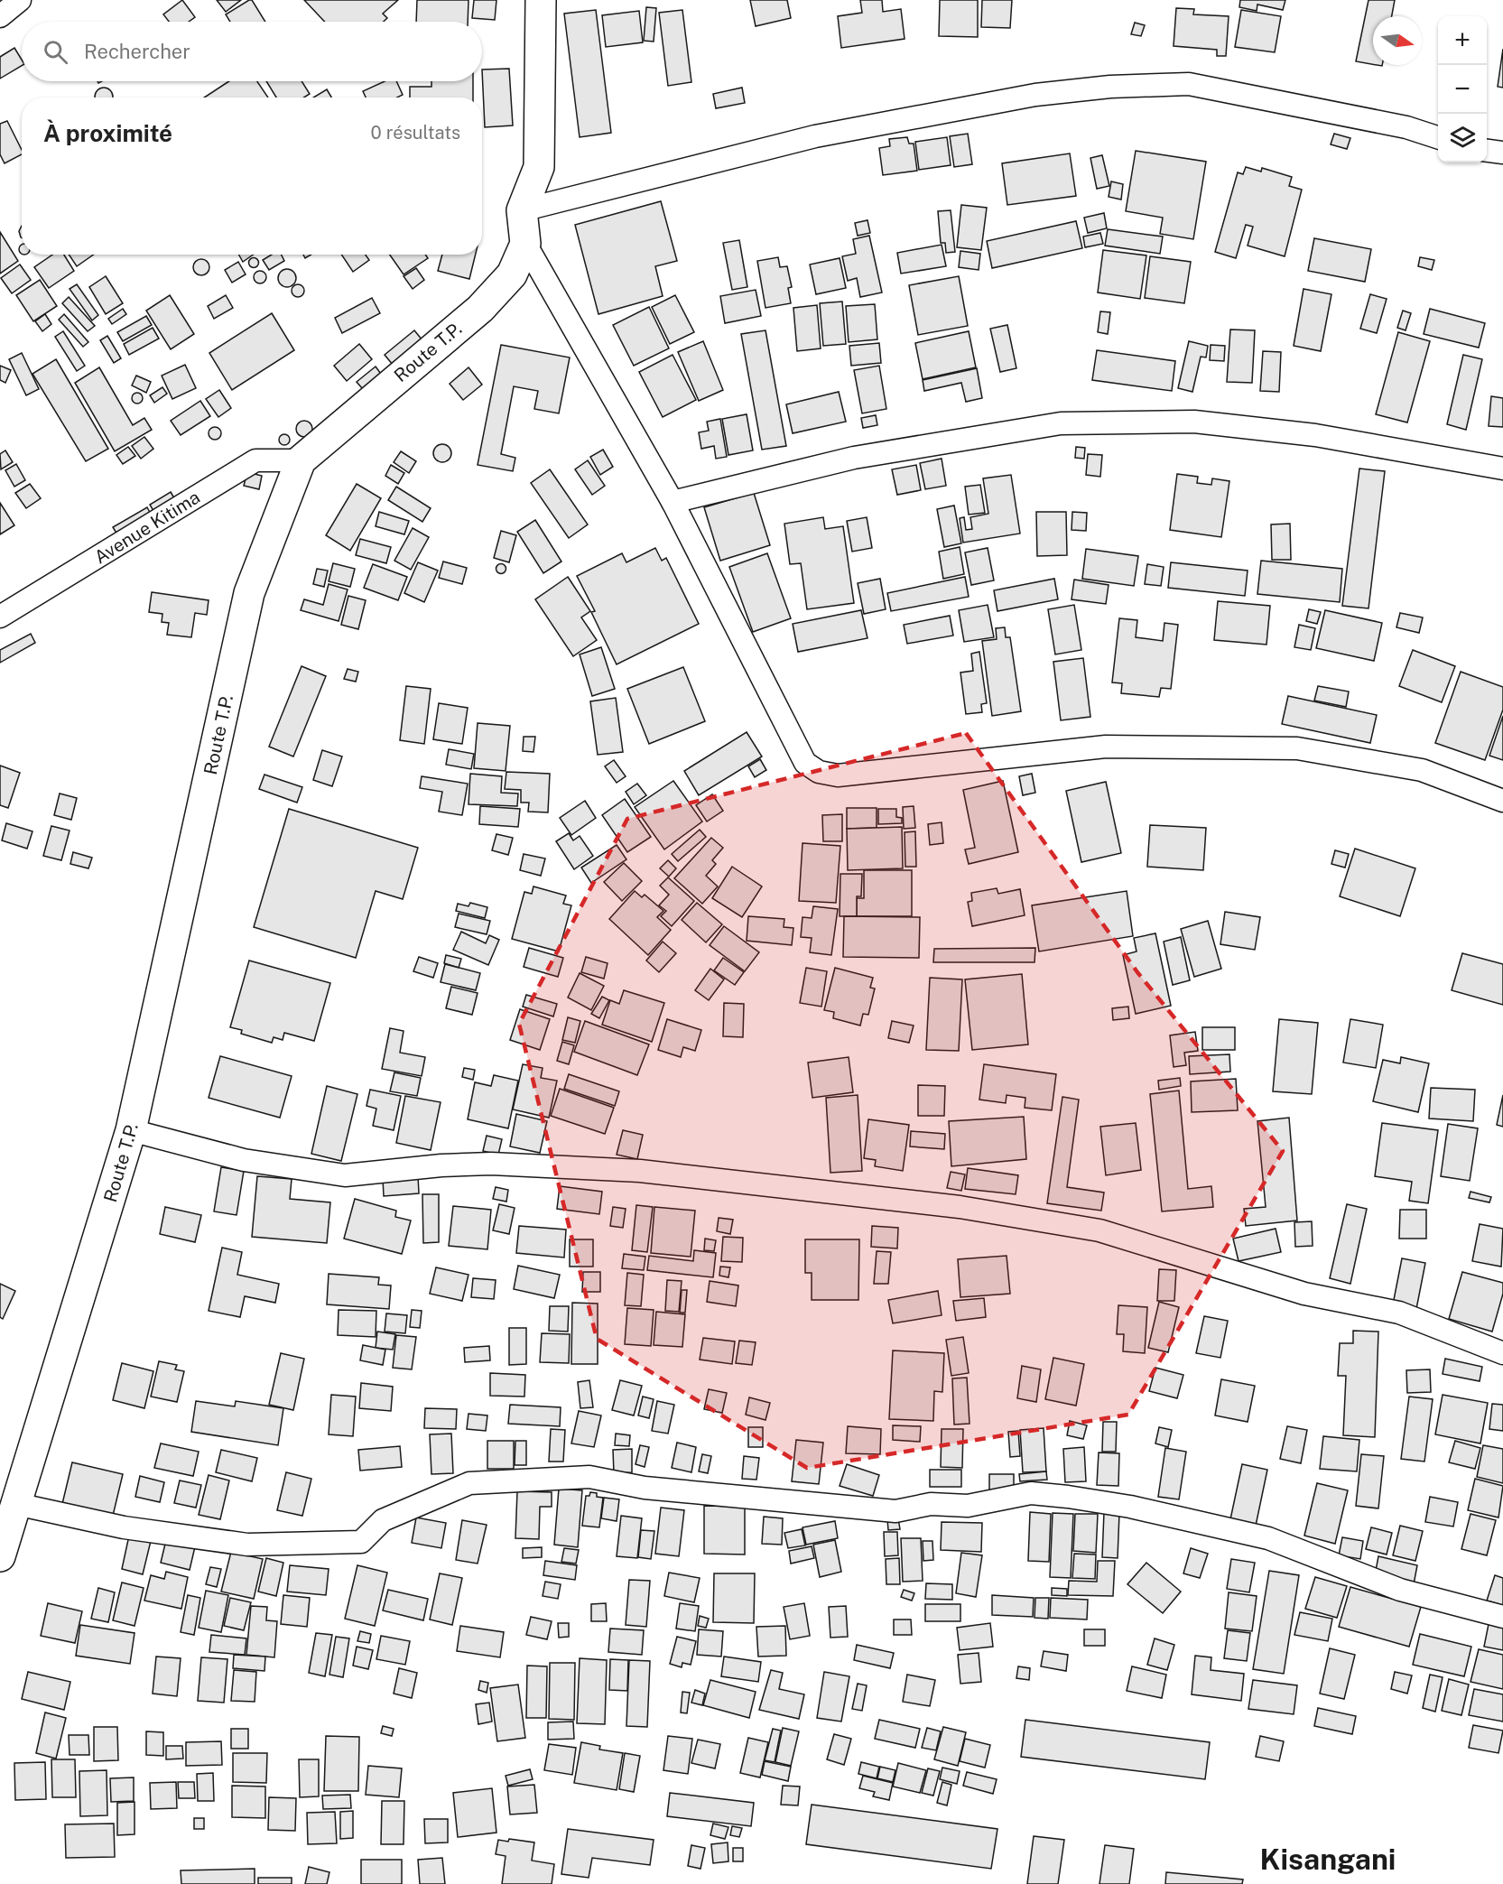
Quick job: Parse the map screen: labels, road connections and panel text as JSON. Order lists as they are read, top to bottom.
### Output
{
  "streets": {
    "street": ["Route T.P.", "Avenue Kitima"]
  },
  "crossings": [
    ["Route T.P.", "Avenue Kitima"]
  ],
  "districts": ["Kisangani"],
  "north": "right",
  "page": {
    "map_buttons": ["+", "−"],
    "search": "Rechercher",
    "heading": ["À proximité", "0 résultats"]
  }
}
